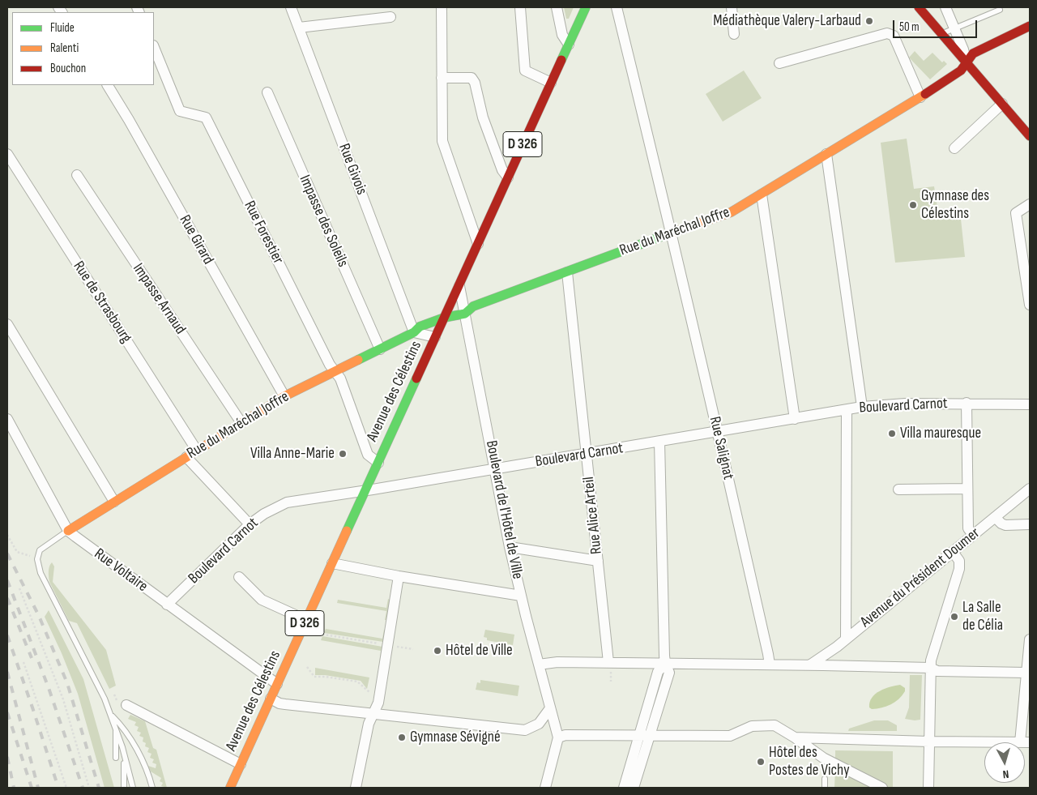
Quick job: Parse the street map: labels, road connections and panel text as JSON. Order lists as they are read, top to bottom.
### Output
{
  "streets": {
    "street": [
      "D 326",
      "Rue Givois",
      "Impasse des Soleils",
      "Rue du Maréchal Joffre",
      "Rue Forestier",
      "Rue Girard",
      "Impasse Arnaud",
      "Rue de Strasbourg",
      "Avenue des Célestins",
      "Boulevard Carnot",
      "Rue Salignat",
      "Boulevard de l'Hôtel de Ville",
      "Rue Alice Arteil",
      "Rue Voltaire",
      "Avenue du Président Doumer"
    ]
  },
  "crossings": [
    ["Rue Givois", "Rue du Maréchal Joffre"],
    ["Impasse des Soleils", "Rue du Maréchal Joffre"],
    ["Rue du Maréchal Joffre", "Rue Forestier"],
    ["Rue du Maréchal Joffre", "Rue Girard"],
    ["Rue du Maréchal Joffre", "Impasse Arnaud"],
    ["Rue du Maréchal Joffre", "Rue de Strasbourg"],
    ["Rue du Maréchal Joffre", "Avenue des Célestins"],
    ["Rue du Maréchal Joffre", "Rue Salignat"],
    ["Rue du Maréchal Joffre", "Boulevard de l'Hôtel de Ville"],
    ["Rue du Maréchal Joffre", "Rue Alice Arteil"],
    ["Rue du Maréchal Joffre", "Rue Voltaire"],
    ["Rue Forestier", "Avenue des Célestins"],
    ["Avenue des Célestins", "Boulevard Carnot"],
    ["Avenue des Célestins", "Boulevard de l'Hôtel de Ville"],
    ["Avenue des Célestins", "Rue Voltaire"],
    ["Boulevard Carnot", "Rue Salignat"],
    ["Boulevard Carnot", "Boulevard de l'Hôtel de Ville"],
    ["Boulevard Carnot", "Rue Alice Arteil"],
    ["Boulevard Carnot", "Rue Voltaire"]
  ],
  "places": [
    "Médiathèque Valery-Larbaud",
    "Gymnase des Célestins",
    "Villa mauresque",
    "Villa Anne-Marie",
    "La Salle de Célia",
    "Hôtel de Ville",
    "Gymnase Sévigné",
    "Hôtel des Postes de Vichy"
  ],
  "legend": ["Fluide", "Ralenti", "Bouchon"],
  "scale_bar": "50 m",
  "north": "bottom"
}
